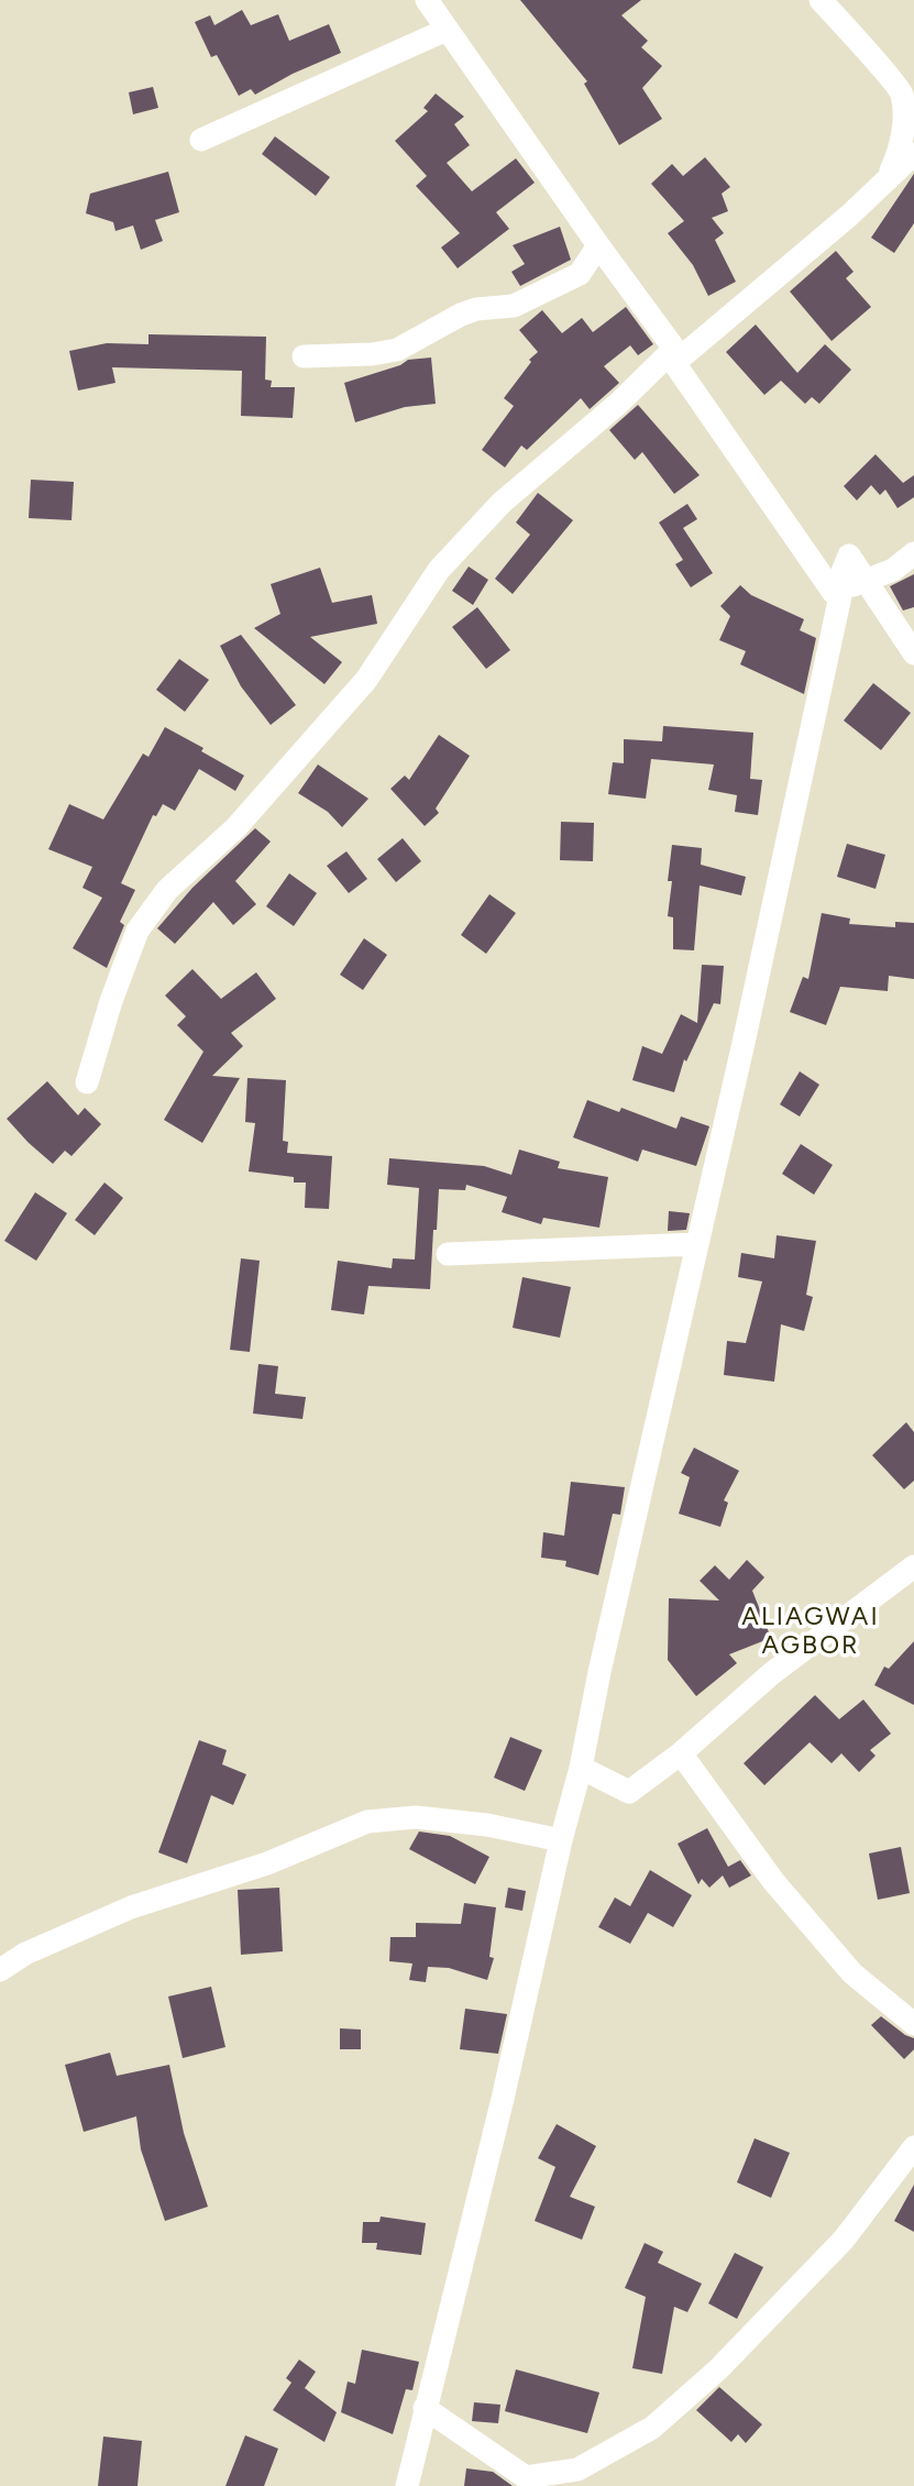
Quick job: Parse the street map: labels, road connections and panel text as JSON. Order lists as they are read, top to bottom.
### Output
{
  "districts": ["ALIAGWAI AGBOR"]
}
